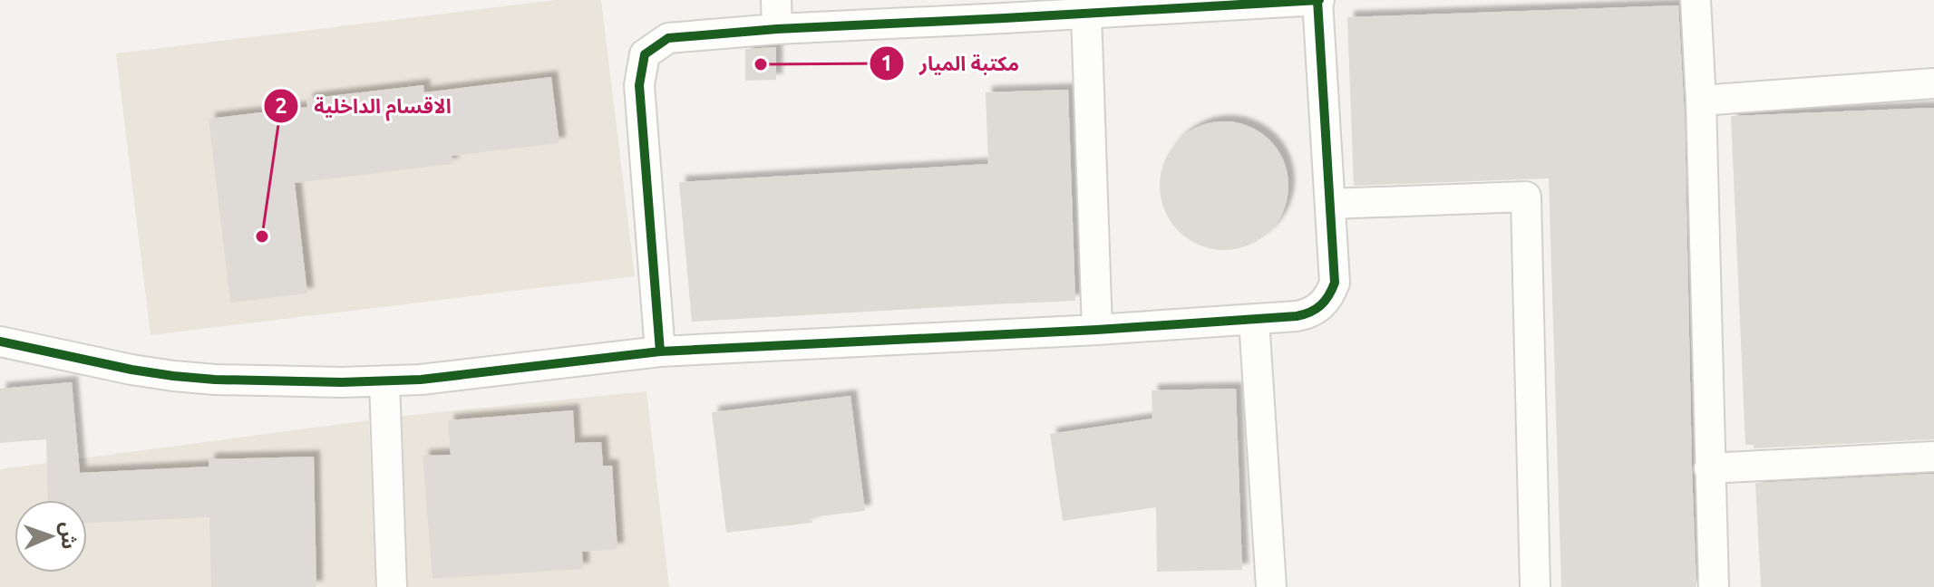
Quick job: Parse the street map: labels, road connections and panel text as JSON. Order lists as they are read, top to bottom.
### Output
{
  "places": ["مكتبة الميار", "الاقسام الداخلية"],
  "north": "right"
}
